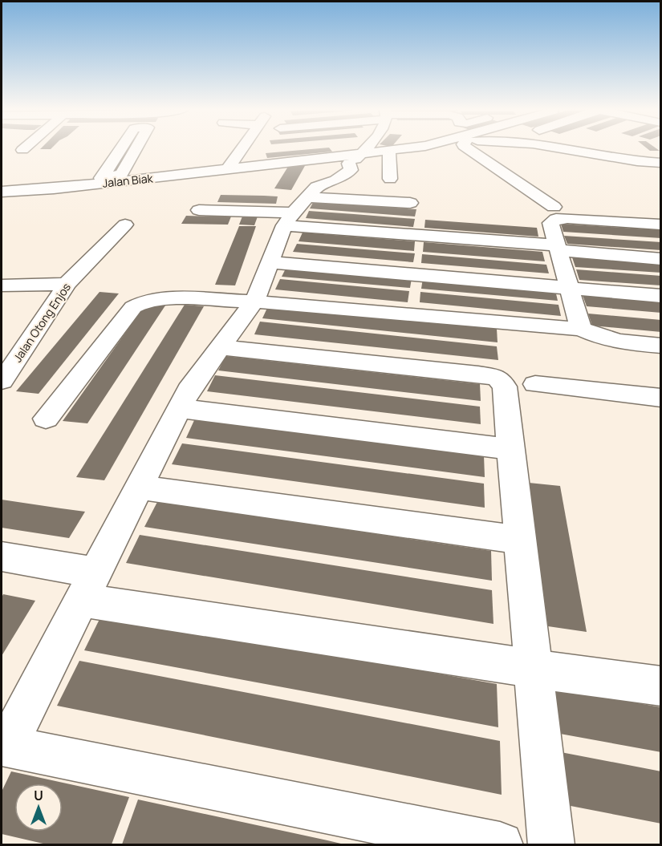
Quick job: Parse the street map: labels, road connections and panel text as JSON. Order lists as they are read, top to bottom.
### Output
{
  "streets": {
    "street": ["Jalan Biak", "Jalan Otong Enjos"]
  },
  "north": "top"
}
